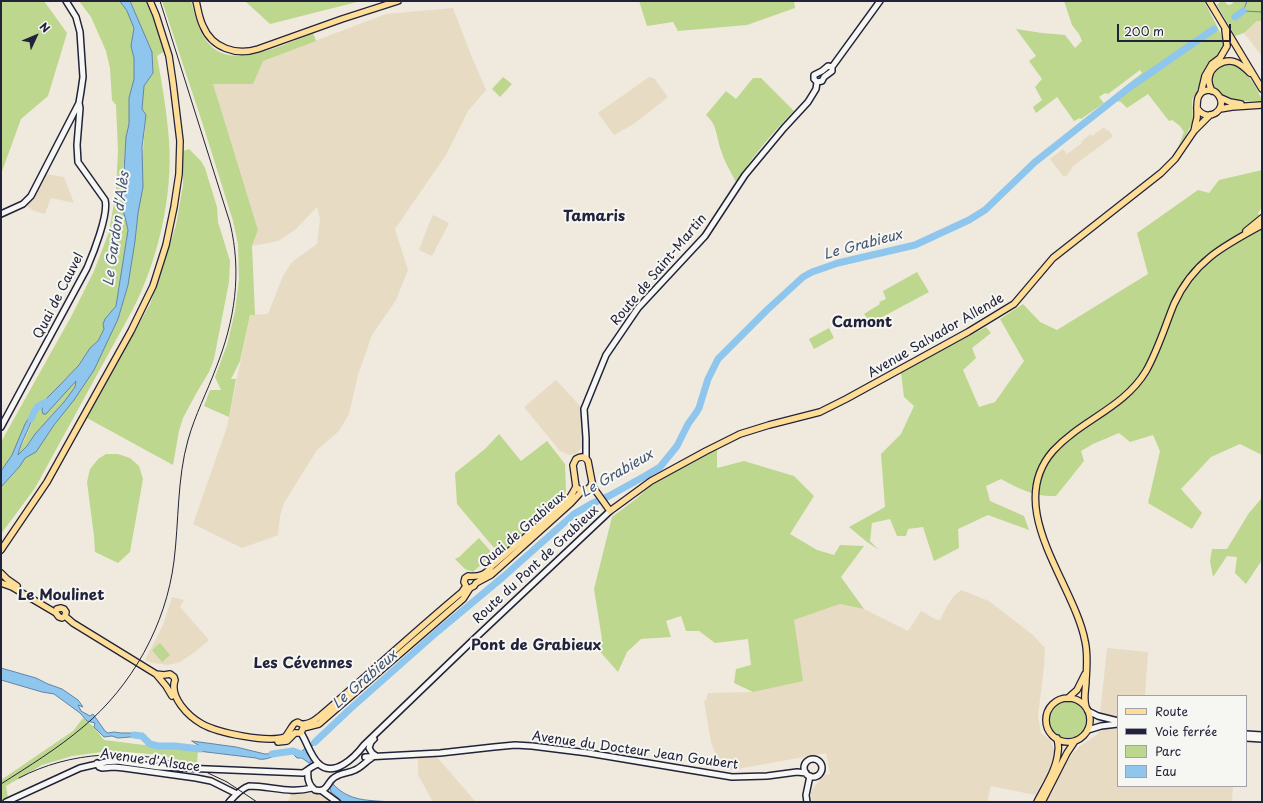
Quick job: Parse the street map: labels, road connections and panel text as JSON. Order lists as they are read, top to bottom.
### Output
{
  "streets": {
    "main road": [
      "Route de Saint-Martin",
      "Quai de Cauvel",
      "Avenue Salvador Allende",
      "Quai de Grabieux",
      "Route du Pont de Grabieux",
      "Avenue du Docteur Jean Goubert",
      "Avenue d'Alsace"
    ]
  },
  "crossings": [
    ["Route de Saint-Martin", "Quai de Grabieux"],
    ["Avenue Salvador Allende", "Route du Pont de Grabieux"],
    ["Route du Pont de Grabieux", "Avenue du Docteur Jean Goubert"]
  ],
  "districts": [
    "Tamaris",
    "Camont",
    "Le Moulinet",
    "Pont de Grabieux",
    "Les Cévennes"
  ],
  "water": ["Le Gardon d'Alès", "Le Grabieux"],
  "legend": [
    "Route",
    "Voie ferrée",
    "Parc",
    "Eau"
  ],
  "scale_bar": "200 m",
  "north": "top right"
}
